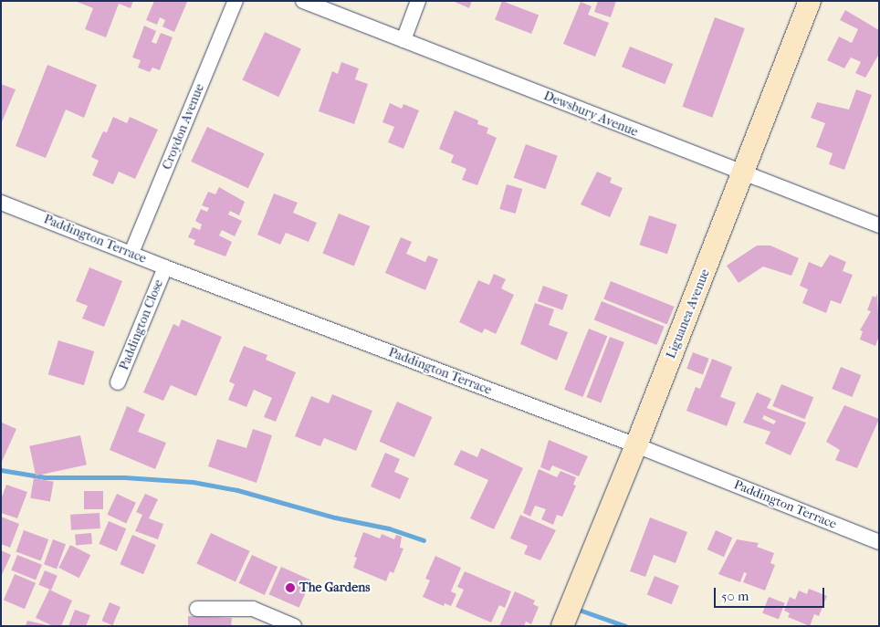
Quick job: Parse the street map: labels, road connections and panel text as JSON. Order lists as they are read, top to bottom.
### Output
{
  "streets": {
    "main road": ["Liguanea Avenue"],
    "street": [
      "Dewsbury Avenue",
      "Croydon Avenue",
      "Paddington Terrace",
      "Paddington Close"
    ]
  },
  "crossings": [
    ["Dewsbury Avenue", "Liguanea Avenue"],
    ["Croydon Avenue", "Paddington Terrace"],
    ["Paddington Terrace", "Liguanea Avenue"],
    ["Paddington Terrace", "Paddington Close"]
  ],
  "places": ["The Gardens"],
  "scale_bar": "50 m"
}
